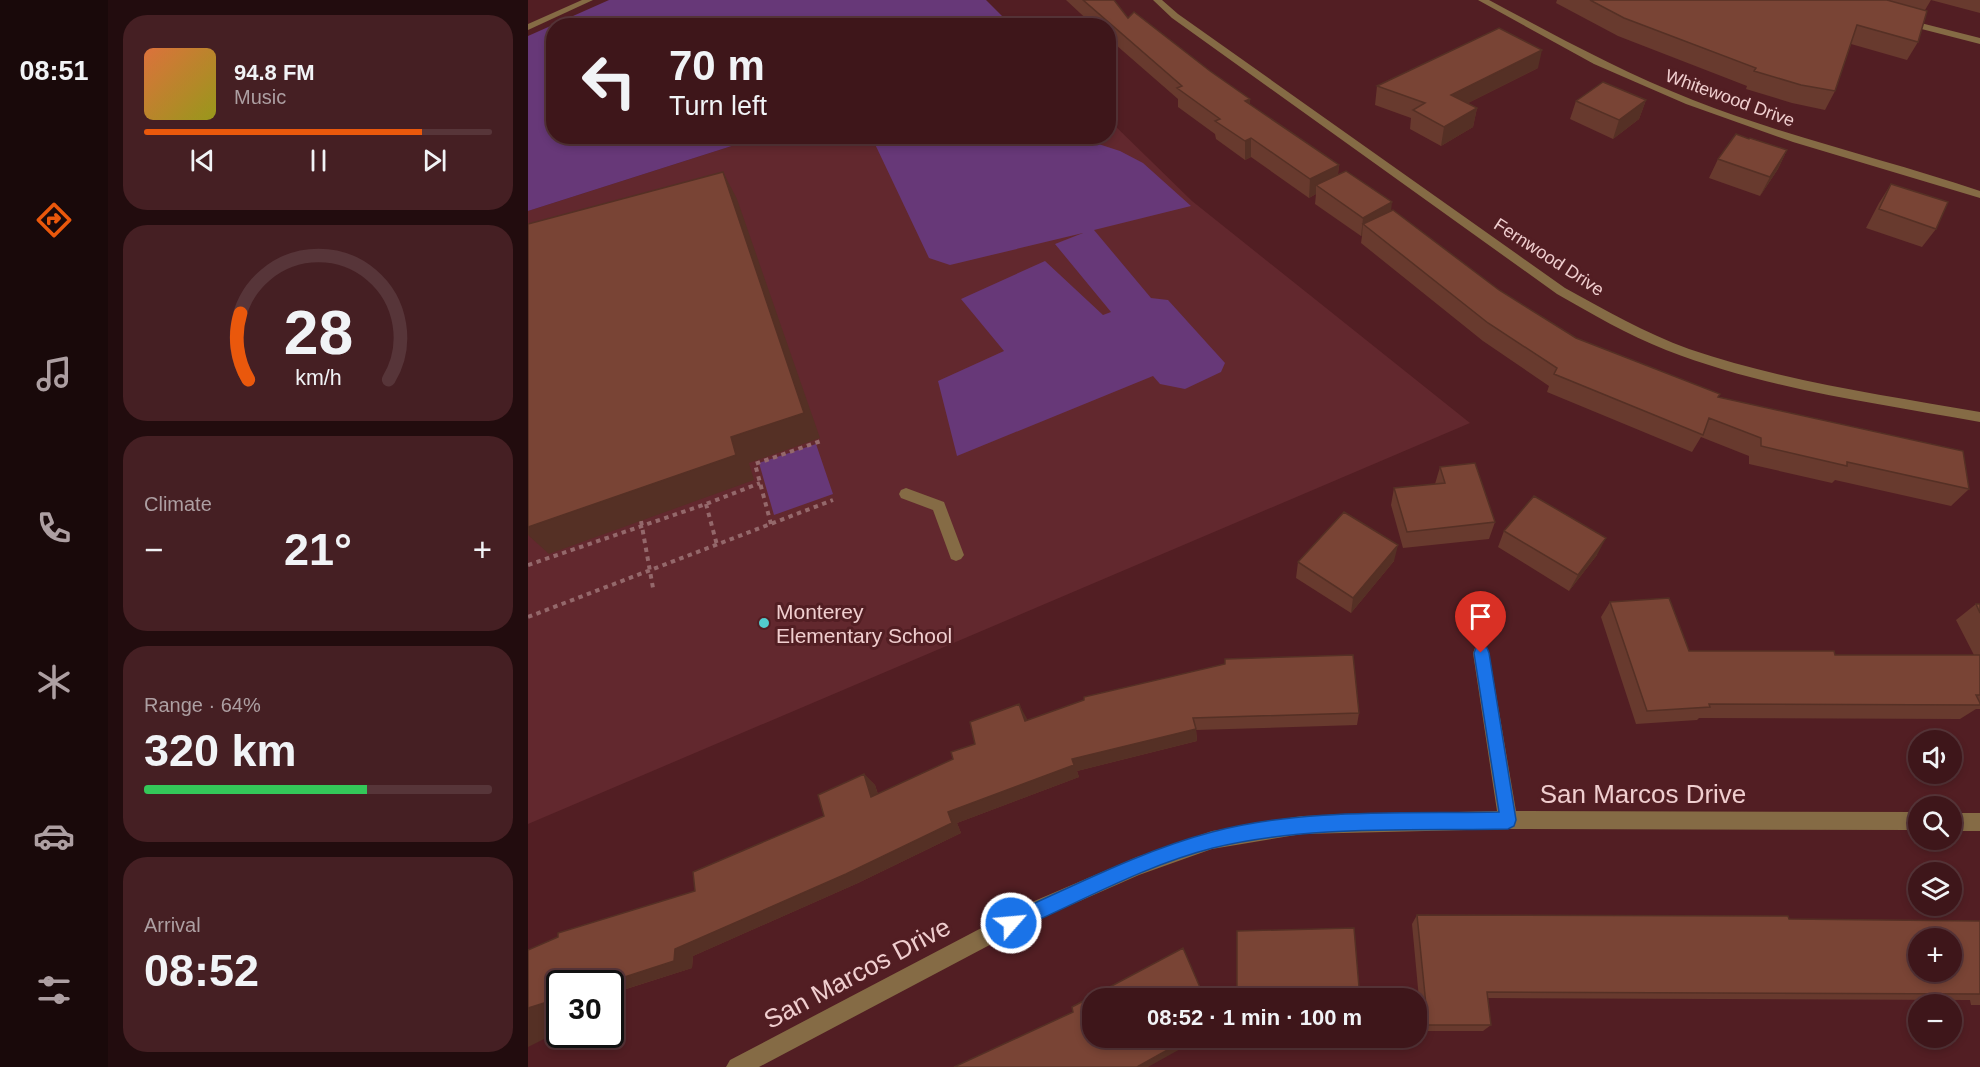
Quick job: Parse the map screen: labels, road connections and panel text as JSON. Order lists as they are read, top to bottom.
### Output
{
  "streets": {
    "street": ["Whitewood Drive", "Fernwood Drive", "San Marcos Drive"]
  },
  "places": ["Monterey Elementary School"],
  "page": {
    "tabs": "08:51",
    "turn": ["70 m", "Turn left"],
    "song": ["94.8 FM", "Music"],
    "tile": [
      "Climate",
      ["Range · 64%", "320 km"],
      ["Arrival", "08:52"]
    ],
    "heat": ["−", "21°", "+"],
    "map_buttons": ["+", "−"],
    "limit": "30",
    "trip": "08:52 · 1 min · 100 m",
    "gauge": ["28", "km/h"]
  }
}
